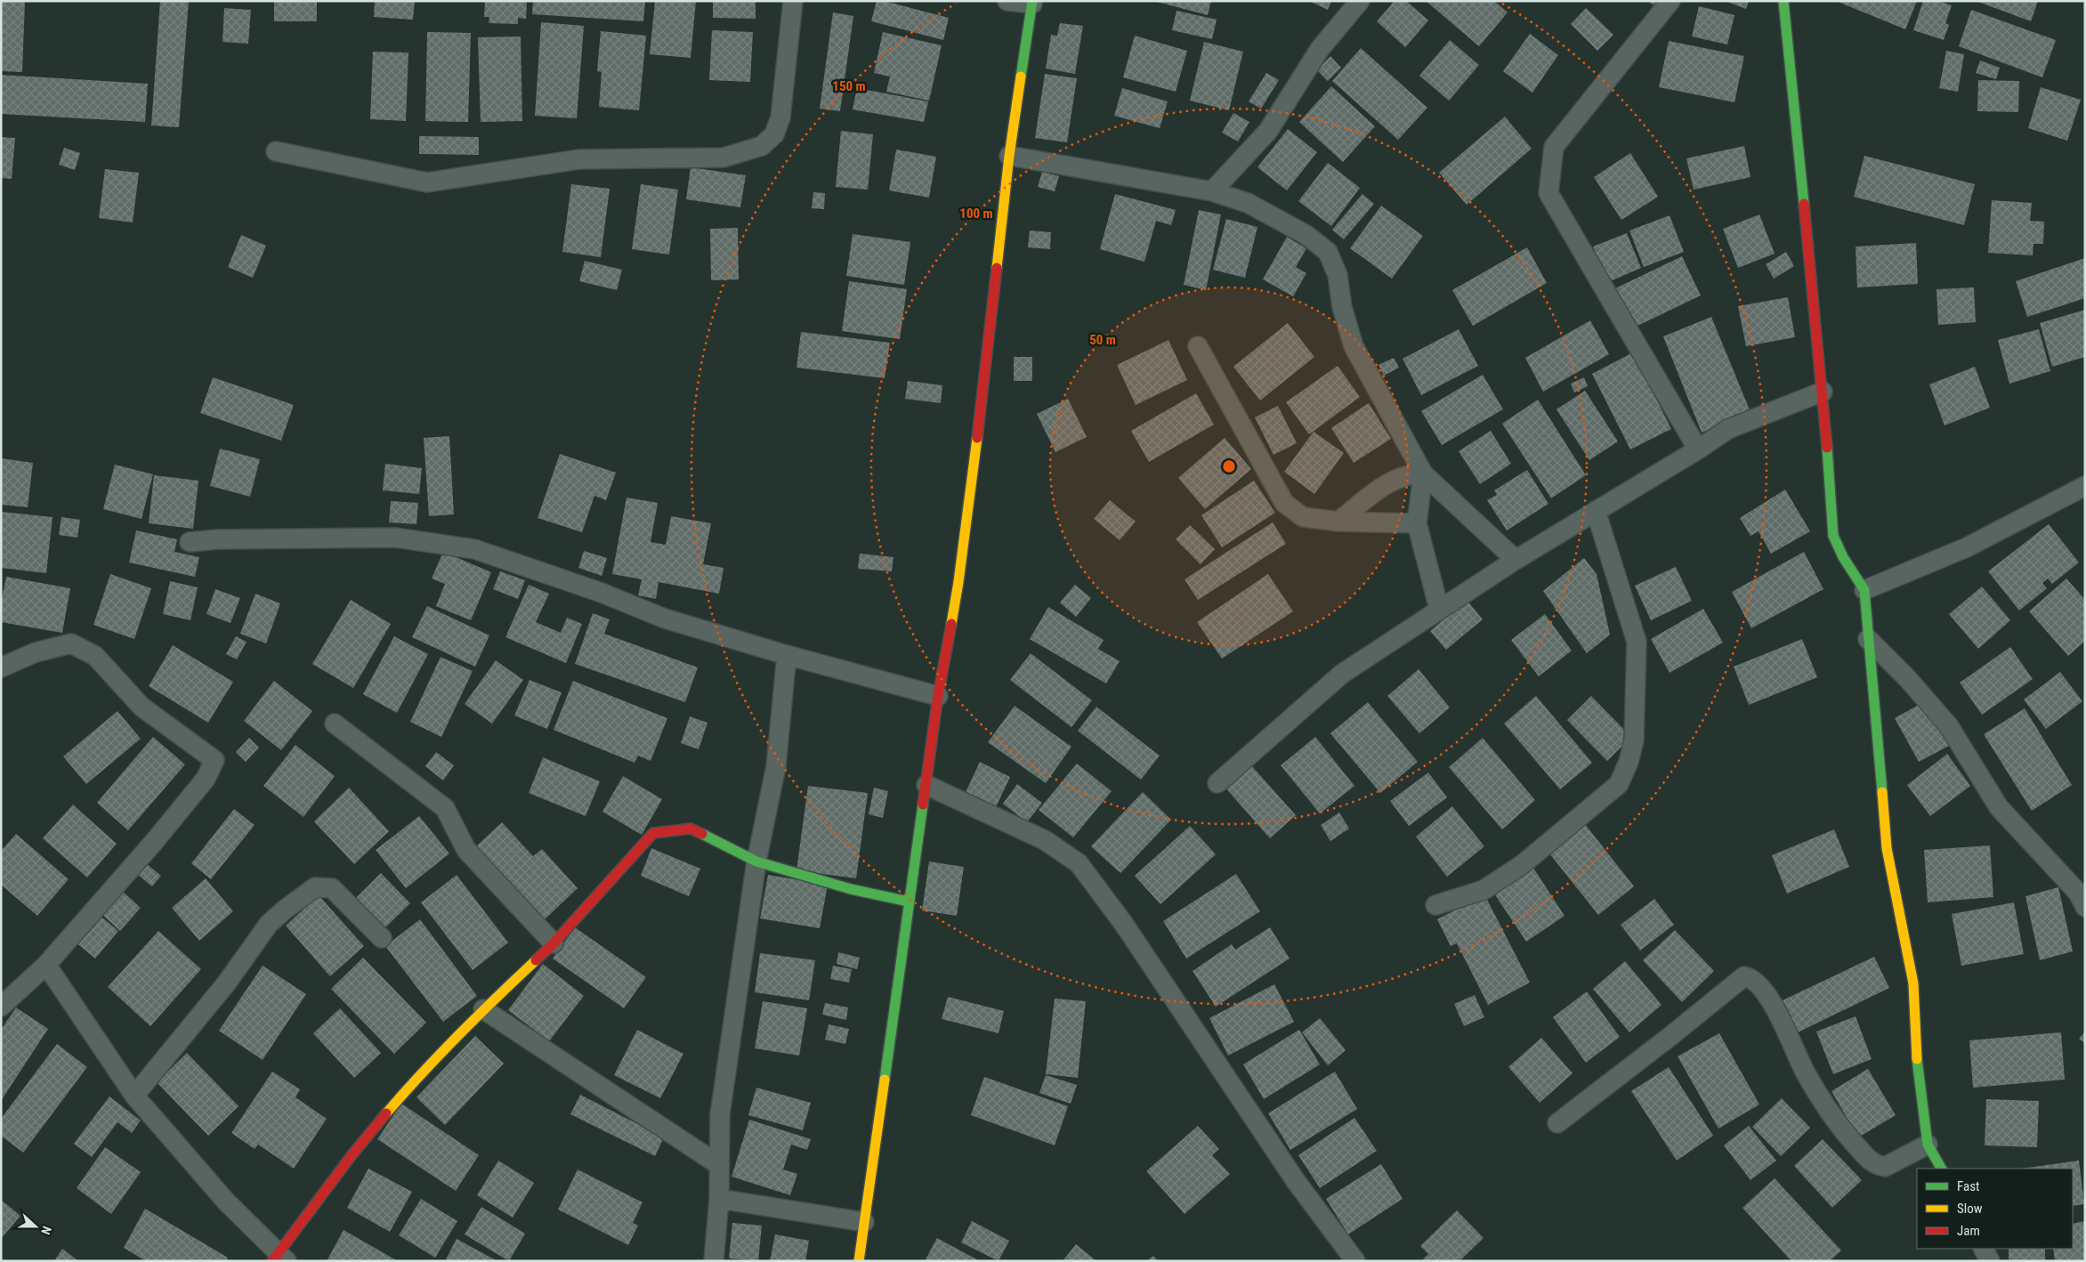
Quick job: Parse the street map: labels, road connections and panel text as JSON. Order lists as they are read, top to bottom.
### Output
{
  "legend": ["Fast", "Slow", "Jam"],
  "north": "right",
  "rings": ["150 m", "100 m", "50 m"]
}
